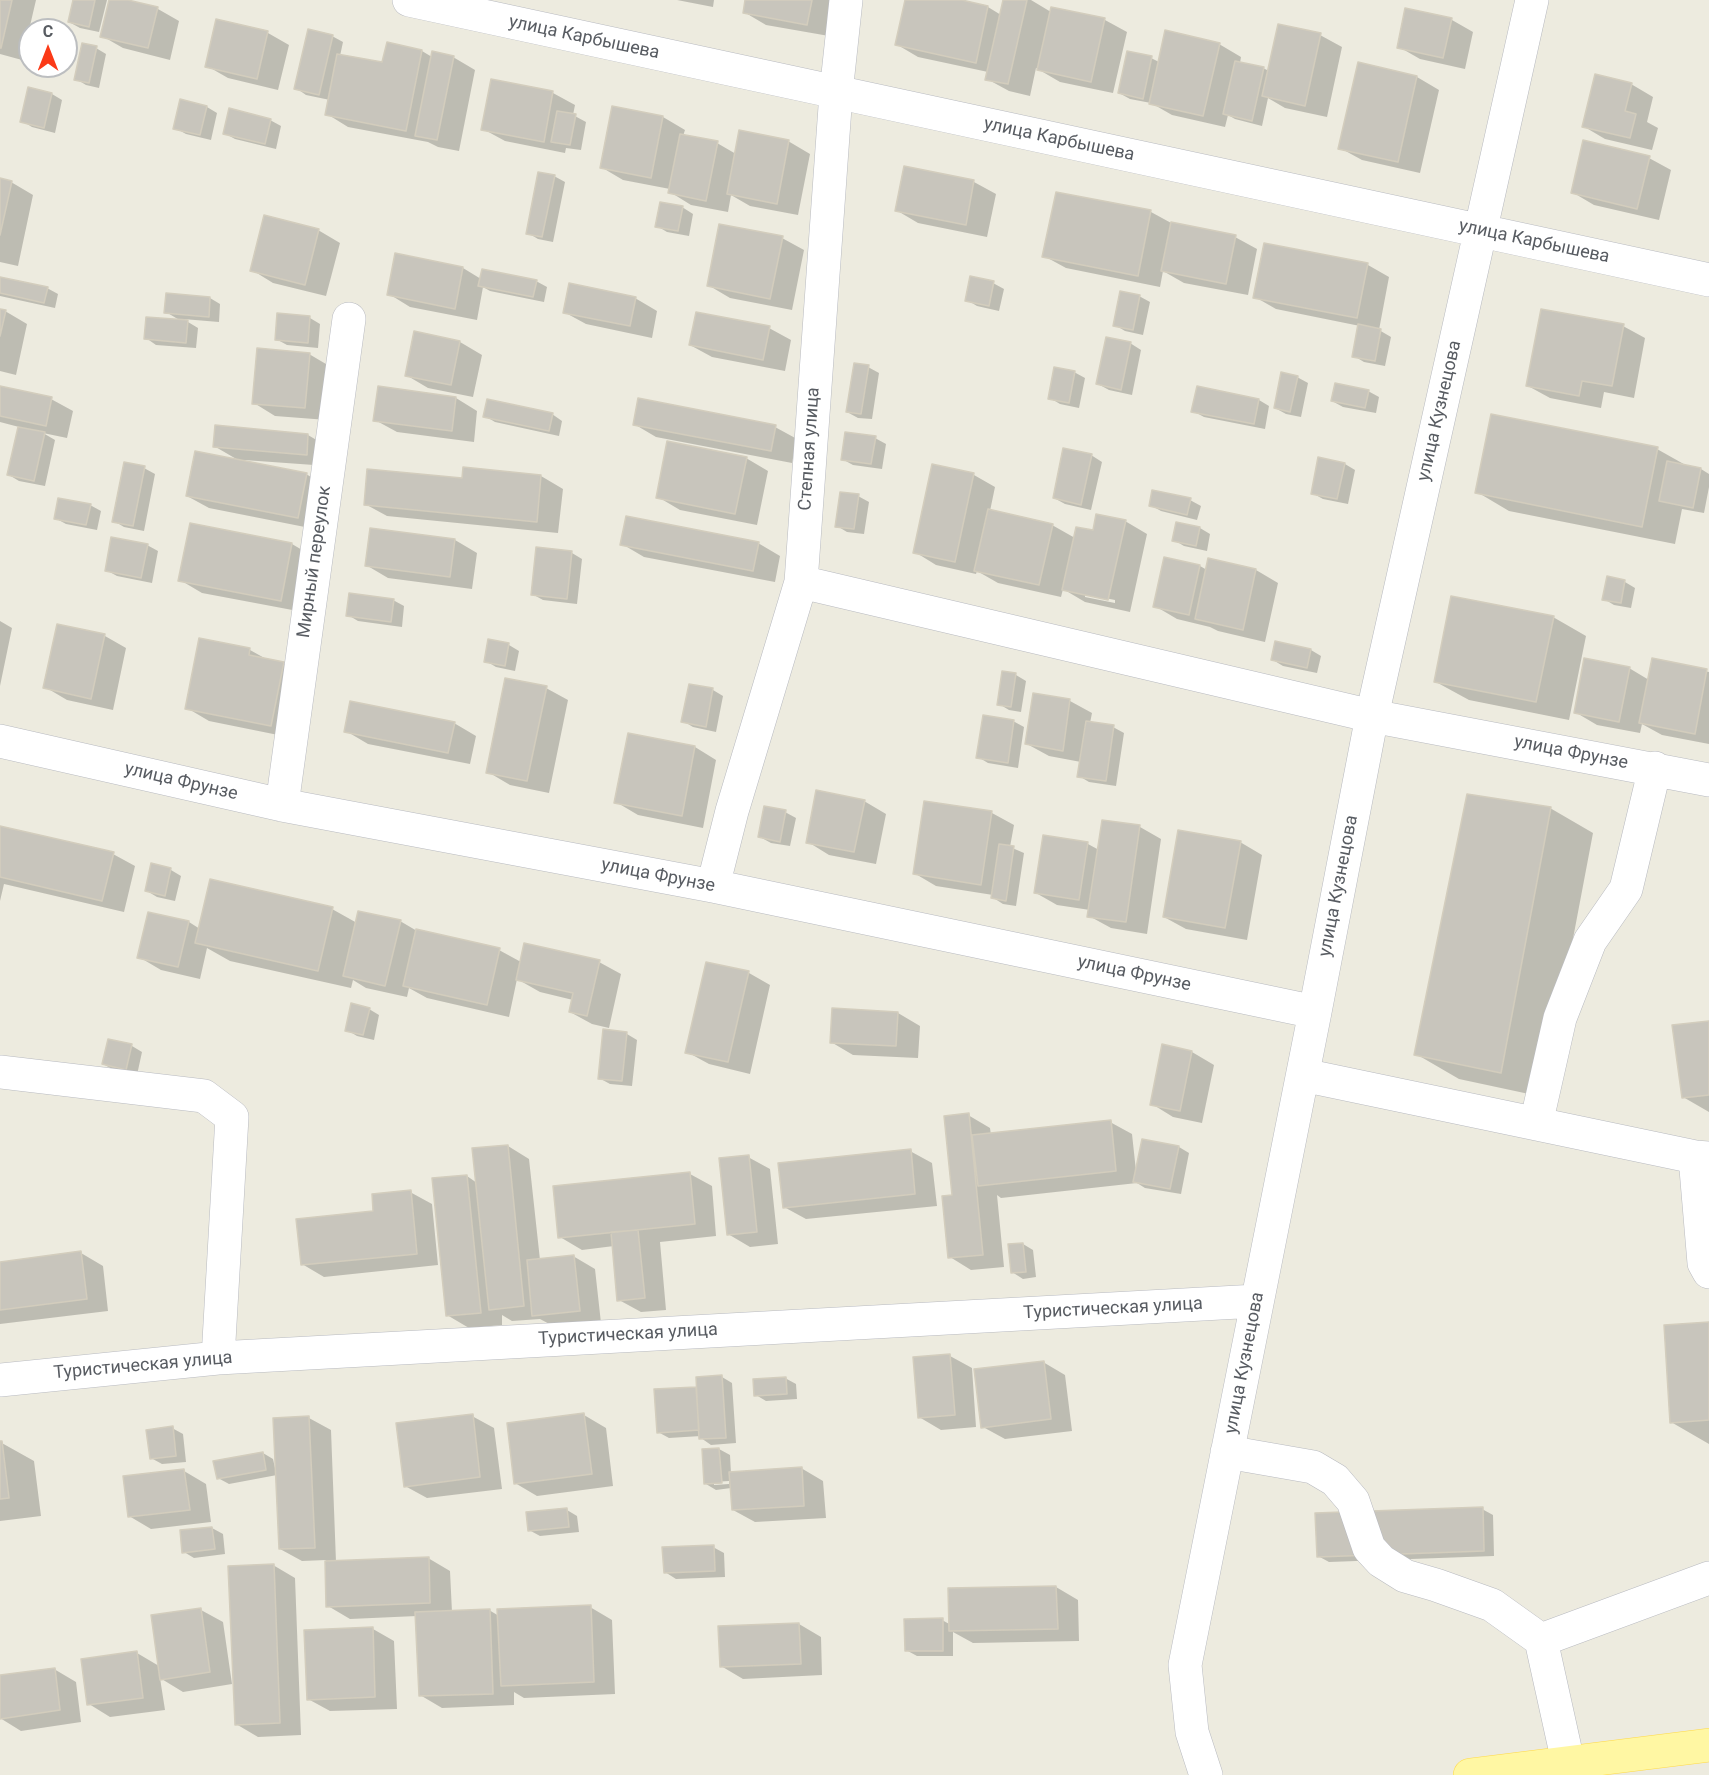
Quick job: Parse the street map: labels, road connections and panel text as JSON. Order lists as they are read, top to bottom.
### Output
{
  "streets": {
    "street": [
      "улица Карбышева",
      "улица Кузнецова",
      "Степная улица",
      "Мирный переулок",
      "улица Фрунзе",
      "Туристическая улица"
    ]
  },
  "crossings": [
    ["улица Карбышева", "улица Кузнецова"],
    ["улица Карбышева", "Степная улица"],
    ["улица Кузнецова", "улица Фрунзе"],
    ["улица Кузнецова", "Туристическая улица"],
    ["Степная улица", "улица Фрунзе"],
    ["Мирный переулок", "улица Фрунзе"]
  ],
  "north": "top"
}
